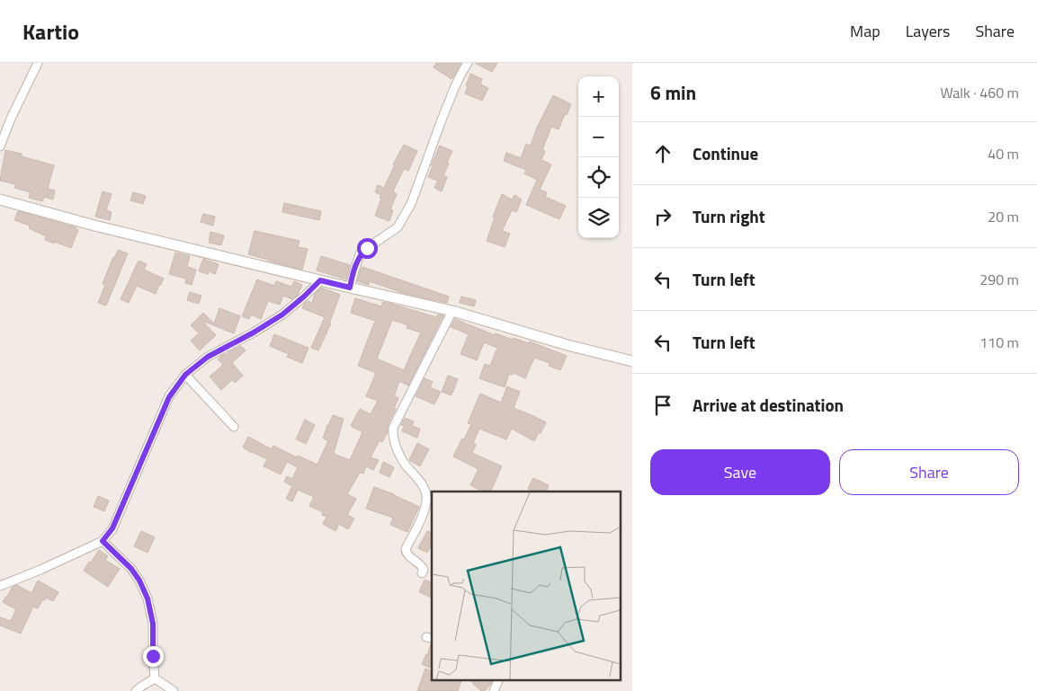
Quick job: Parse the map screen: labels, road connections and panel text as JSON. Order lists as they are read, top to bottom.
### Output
{
  "page": {
    "header": "Kartio",
    "nav": ["Map", "Layers", "Share"],
    "heading": ["6 min", "Walk · 460 m"],
    "map_buttons": ["+", "−"],
    "list": [
      ["Continue", "40 m"],
      ["Turn right", "20 m"],
      ["Turn left", "290 m"],
      ["Turn left", "110 m"],
      "Arrive at destination"
    ],
    "buttons": ["Save", "Share"]
  }
}
